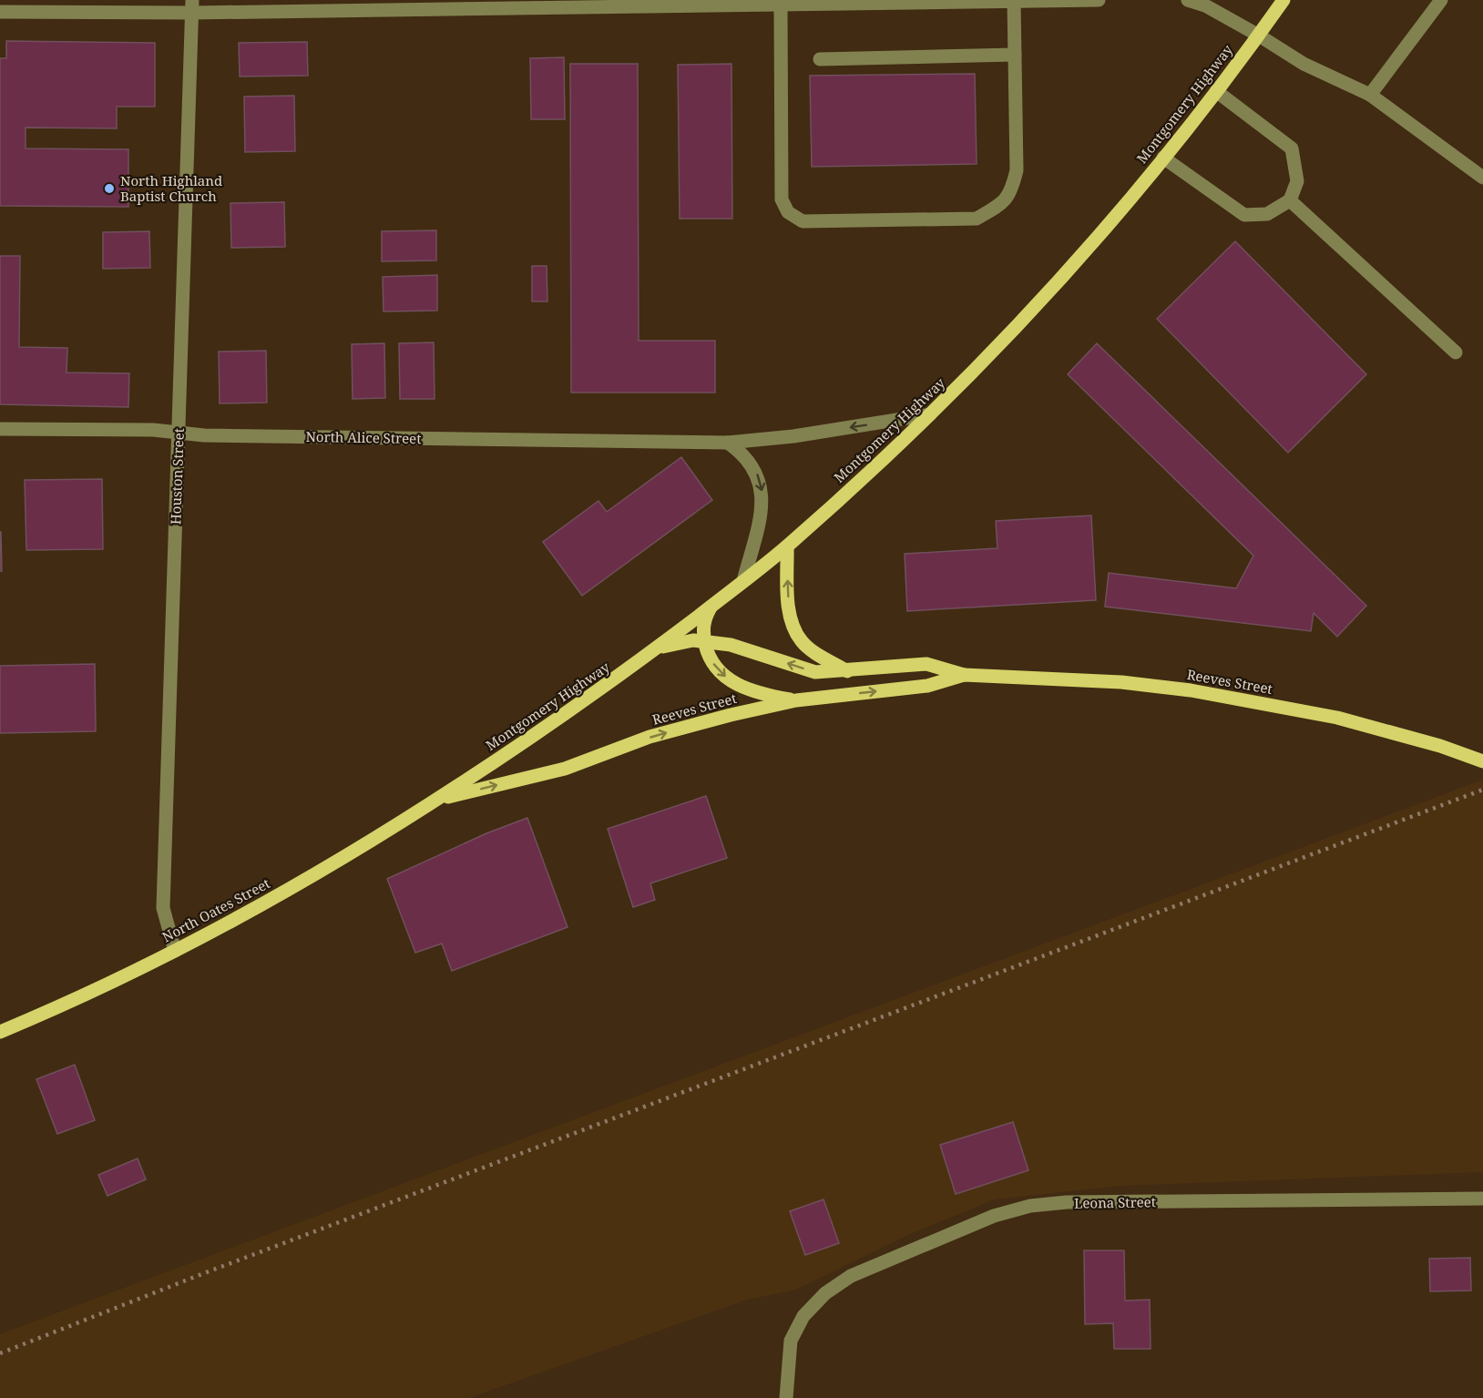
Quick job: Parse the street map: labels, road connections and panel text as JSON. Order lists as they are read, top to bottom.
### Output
{
  "streets": {
    "main road": ["Montgomery Highway", "Reeves Street", "North Oates Street"],
    "street": ["North Alice Street", "Houston Street", "Leona Street"]
  },
  "crossings": [
    ["Montgomery Highway", "North Alice Street"],
    ["Montgomery Highway", "Reeves Street"],
    ["Montgomery Highway", "North Oates Street"],
    ["North Alice Street", "Houston Street"],
    ["Houston Street", "North Oates Street"],
    ["Reeves Street", "North Oates Street"]
  ],
  "places": ["North Highland Baptist Church"]
}
